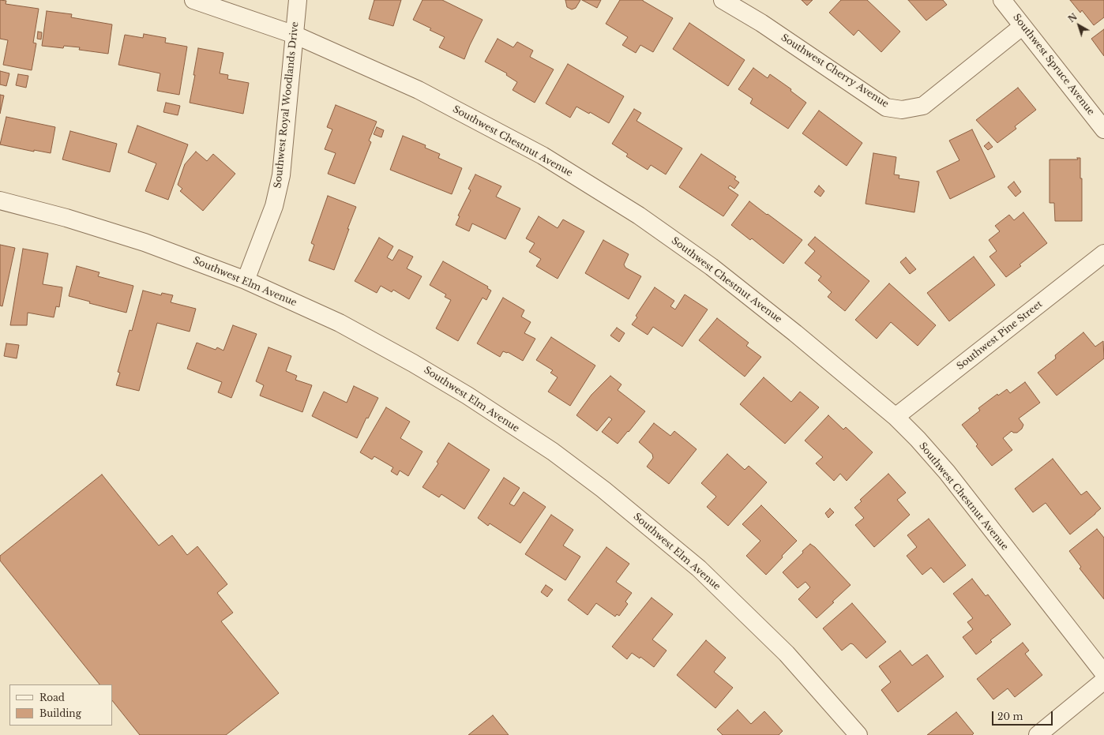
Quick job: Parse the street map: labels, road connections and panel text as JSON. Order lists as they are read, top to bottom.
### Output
{
  "streets": {
    "street": [
      "Southwest Spruce Avenue",
      "Southwest Cherry Avenue",
      "Southwest Royal Woodlands Drive",
      "Southwest Chestnut Avenue",
      "Southwest Elm Avenue",
      "Southwest Pine Street"
    ]
  },
  "crossings": [
    ["Southwest Spruce Avenue", "Southwest Cherry Avenue"],
    ["Southwest Royal Woodlands Drive", "Southwest Chestnut Avenue"],
    ["Southwest Royal Woodlands Drive", "Southwest Elm Avenue"],
    ["Southwest Chestnut Avenue", "Southwest Pine Street"]
  ],
  "legend": ["Road", "Building"],
  "scale_bar": "20 m",
  "north": "top left"
}
